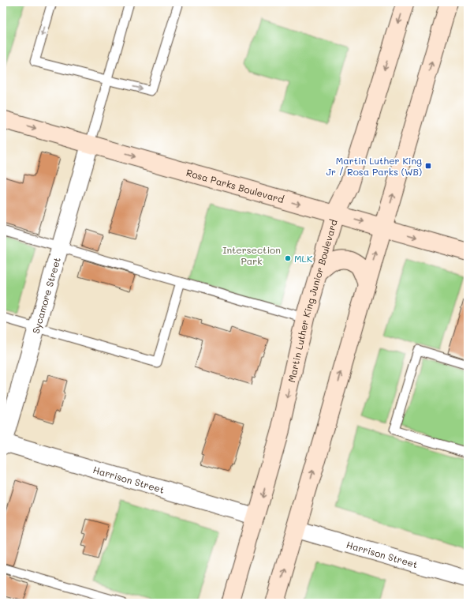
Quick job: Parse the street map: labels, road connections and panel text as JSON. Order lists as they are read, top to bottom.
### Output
{
  "streets": {
    "main road": ["Rosa Parks Boulevard", "Martin Luther King Junior Boulevard"],
    "street": ["Sycamore Street", "Harrison Street"]
  },
  "crossings": [
    ["Rosa Parks Boulevard", "Sycamore Street"],
    ["Rosa Parks Boulevard", "Martin Luther King Junior Boulevard"],
    ["Sycamore Street", "Harrison Street"],
    ["Martin Luther King Junior Boulevard", "Harrison Street"]
  ],
  "one_way": ["Rosa Parks Boulevard"],
  "parks": ["Intersection Park"],
  "places": {
    "transit": ["Martin Luther King Jr / Rosa Parks (WB)"],
    "other": ["MLK"]
  }
}
